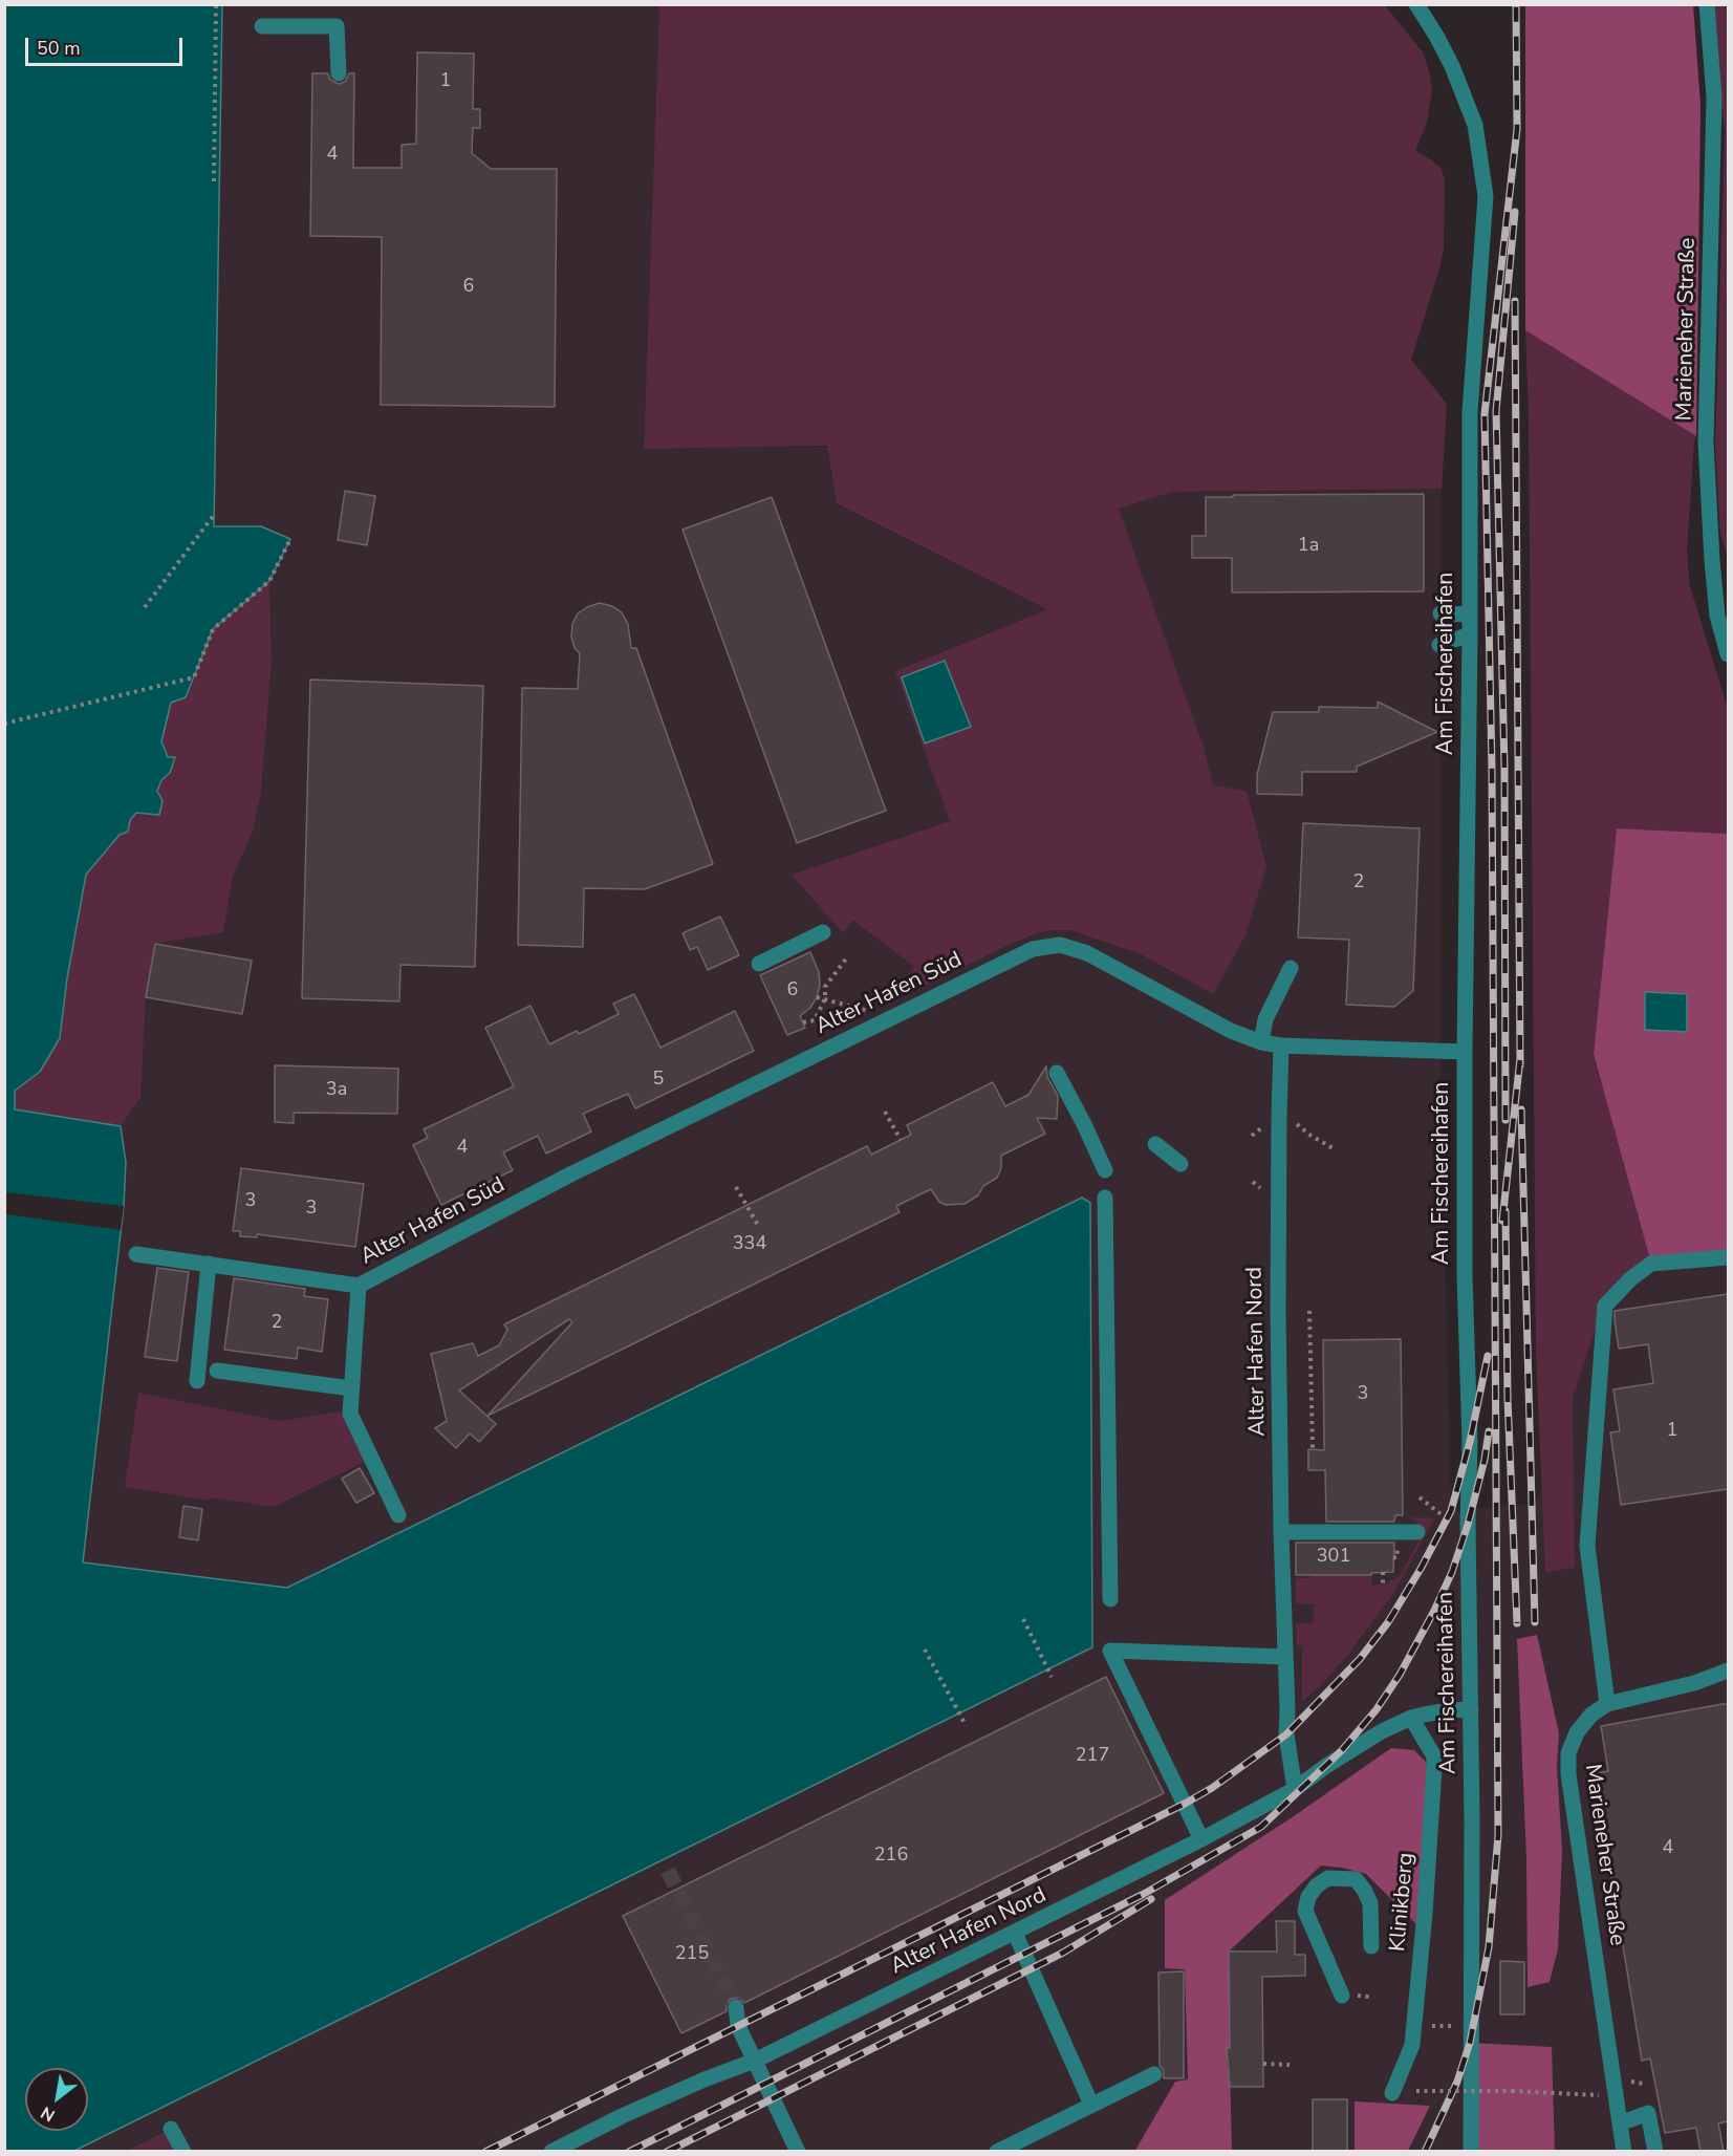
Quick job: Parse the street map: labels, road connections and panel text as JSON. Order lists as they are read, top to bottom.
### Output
{
  "streets": {
    "street": [
      "Marieneher Straße",
      "Am Fischereihafen",
      "Alter Hafen Süd",
      "Alter Hafen Nord",
      "Klinikberg"
    ]
  },
  "crossings": [
    ["Am Fischereihafen", "Alter Hafen Süd"],
    ["Am Fischereihafen", "Alter Hafen Nord"],
    ["Alter Hafen Süd", "Alter Hafen Nord"],
    ["Alter Hafen Nord", "Klinikberg"]
  ],
  "house_numbers": [
    "1",
    "4",
    "6",
    "1a",
    "2",
    "6",
    "5",
    "3a",
    "4",
    "3",
    "3",
    "334",
    "2",
    "3",
    "1",
    "301",
    "217",
    "4",
    "216",
    "215"
  ],
  "scale_bar": "50 m",
  "north": "bottom left"
}
